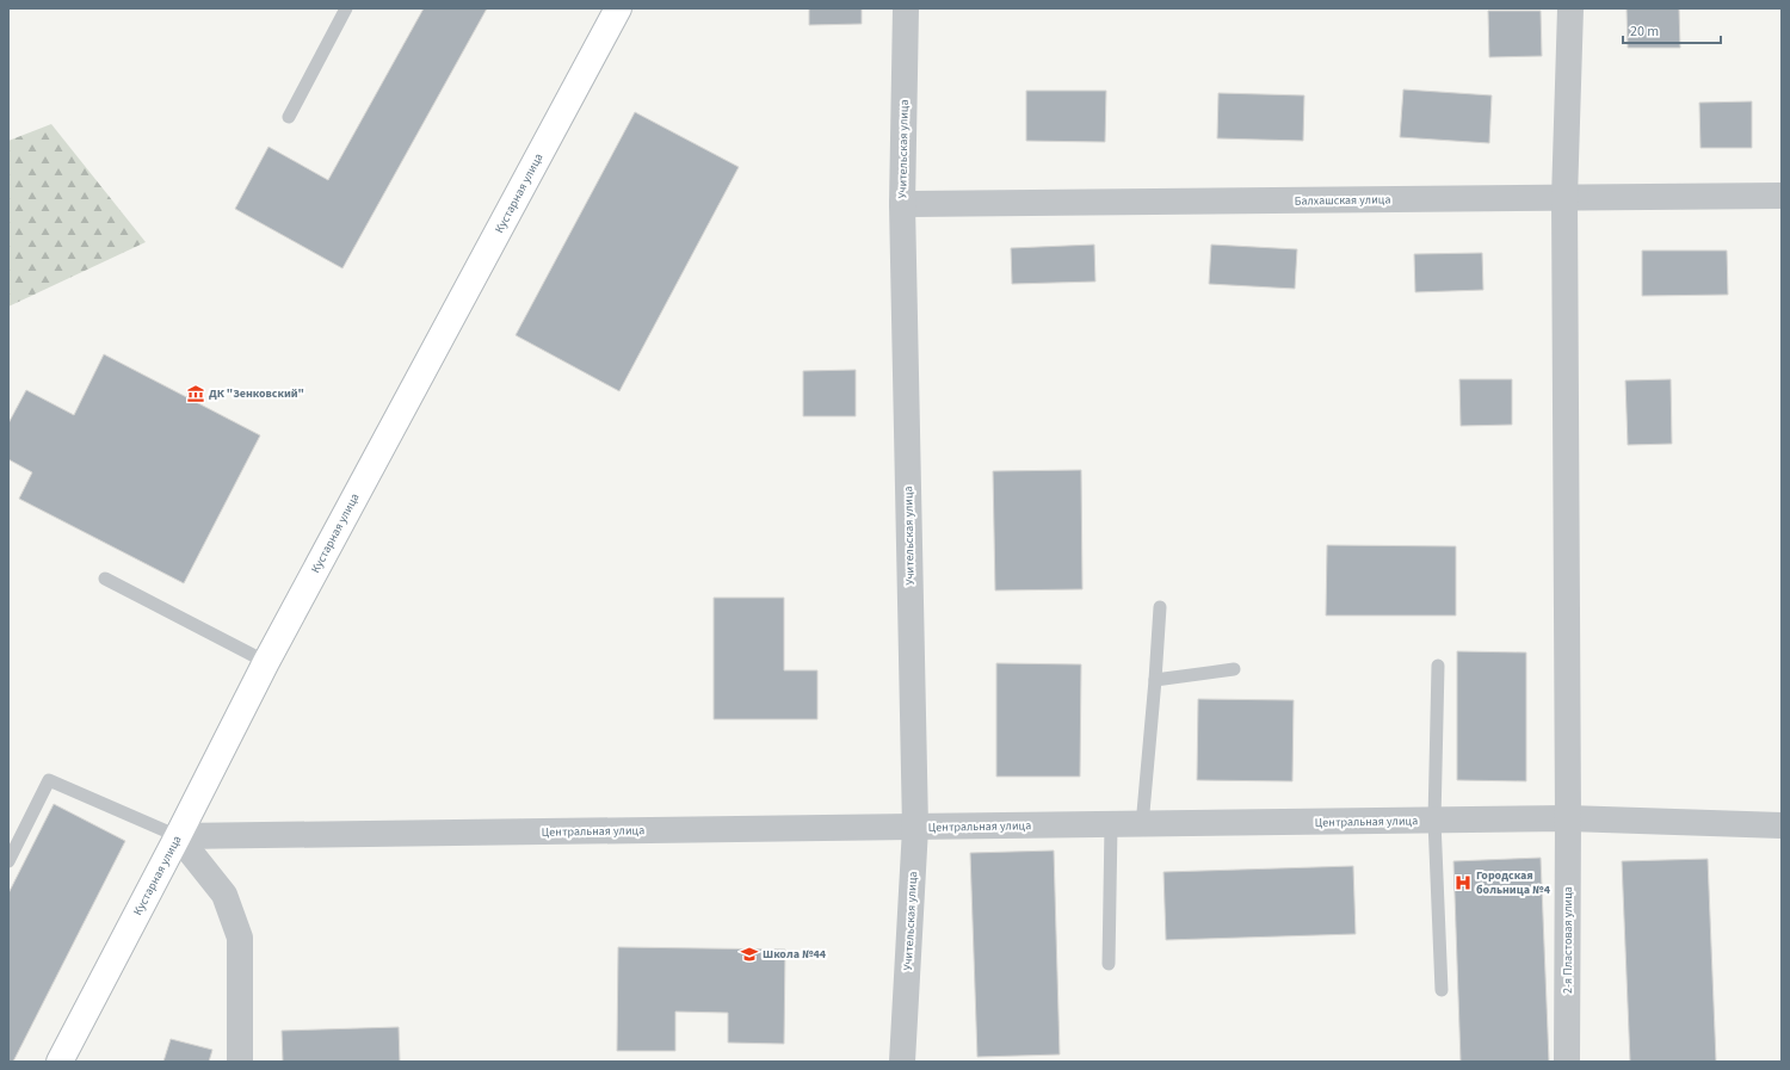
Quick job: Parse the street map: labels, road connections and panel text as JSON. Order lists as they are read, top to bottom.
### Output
{
  "streets": {
    "main road": ["Кустарная улица"],
    "street": [
      "Учительская улица",
      "Балхашская улица",
      "Центральная улица",
      "2-я Пластовая улица"
    ]
  },
  "crossings": [
    ["Учительская улица", "Балхашская улица"],
    ["Учительская улица", "Центральная улица"],
    ["Кустарная улица", "Центральная улица"],
    ["Балхашская улица", "2-я Пластовая улица"],
    ["Центральная улица", "2-я Пластовая улица"]
  ],
  "places": {
    "museum": ["ДК \"Зенковский\""],
    "hospital": ["Городская больница №4"],
    "school or university": ["Школа №44"]
  },
  "scale_bar": "20 m"
}
